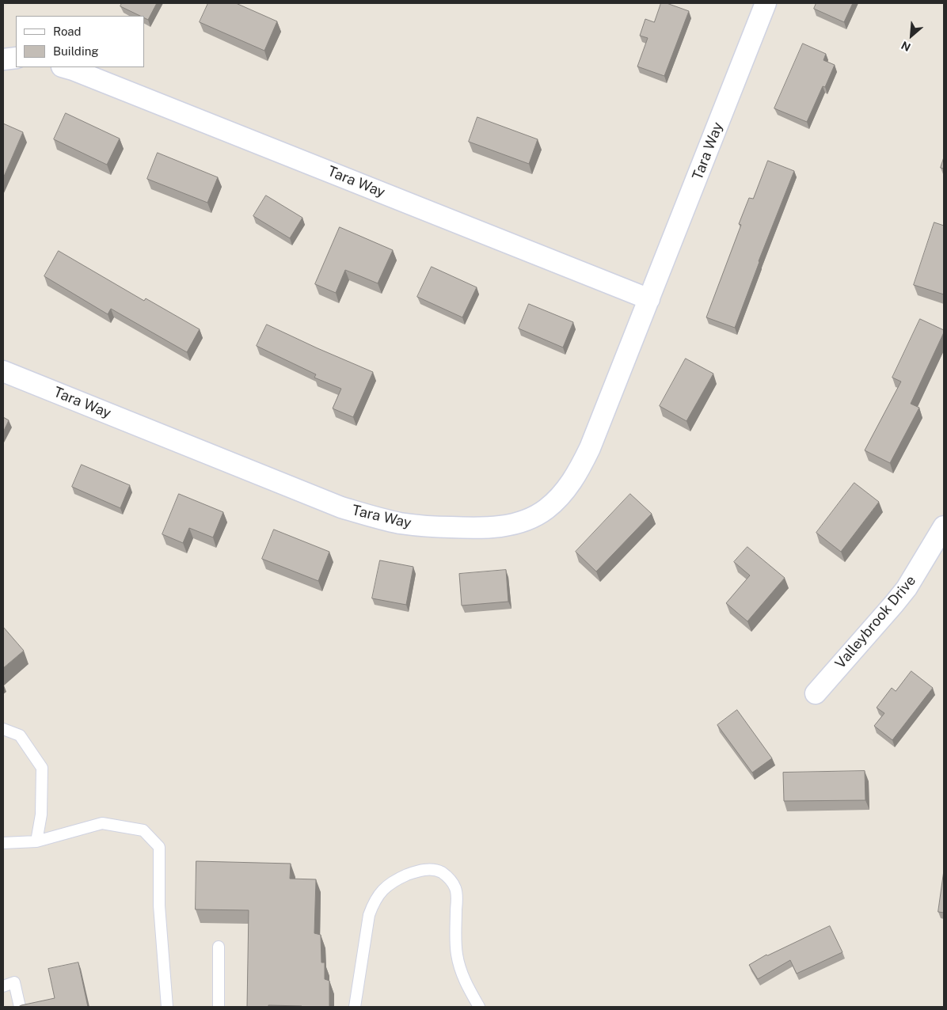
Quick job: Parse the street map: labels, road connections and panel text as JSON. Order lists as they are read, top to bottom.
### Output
{
  "streets": {
    "street": ["Tara Way", "Valleybrook Drive"]
  },
  "legend": ["Road", "Building"],
  "north": "bottom left"
}
